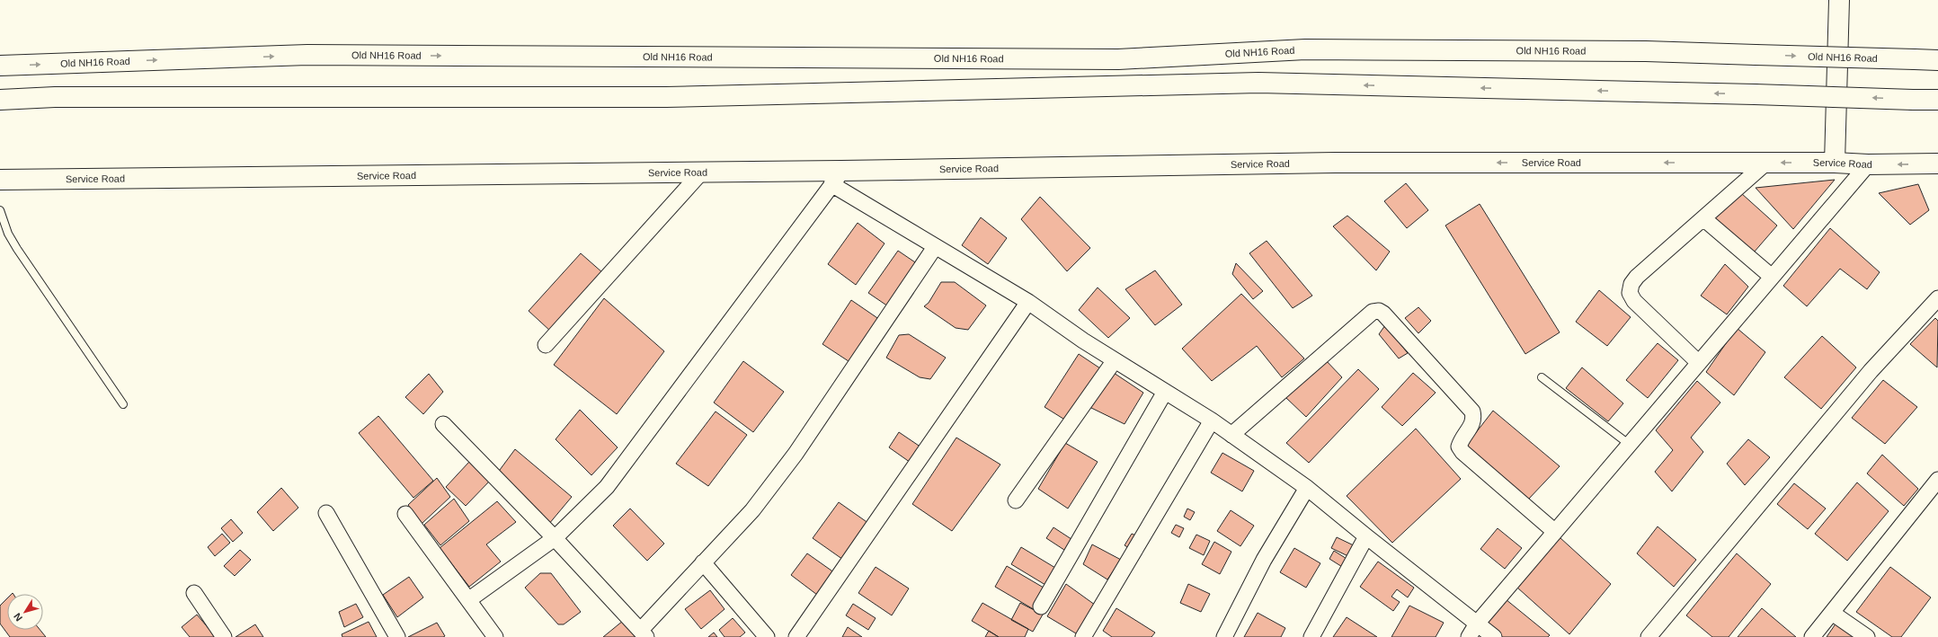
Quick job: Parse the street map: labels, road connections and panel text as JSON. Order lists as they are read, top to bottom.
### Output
{
  "streets": {
    "main road": ["Old NH16 Road", "Service Road"]
  },
  "north": "bottom left"
}
